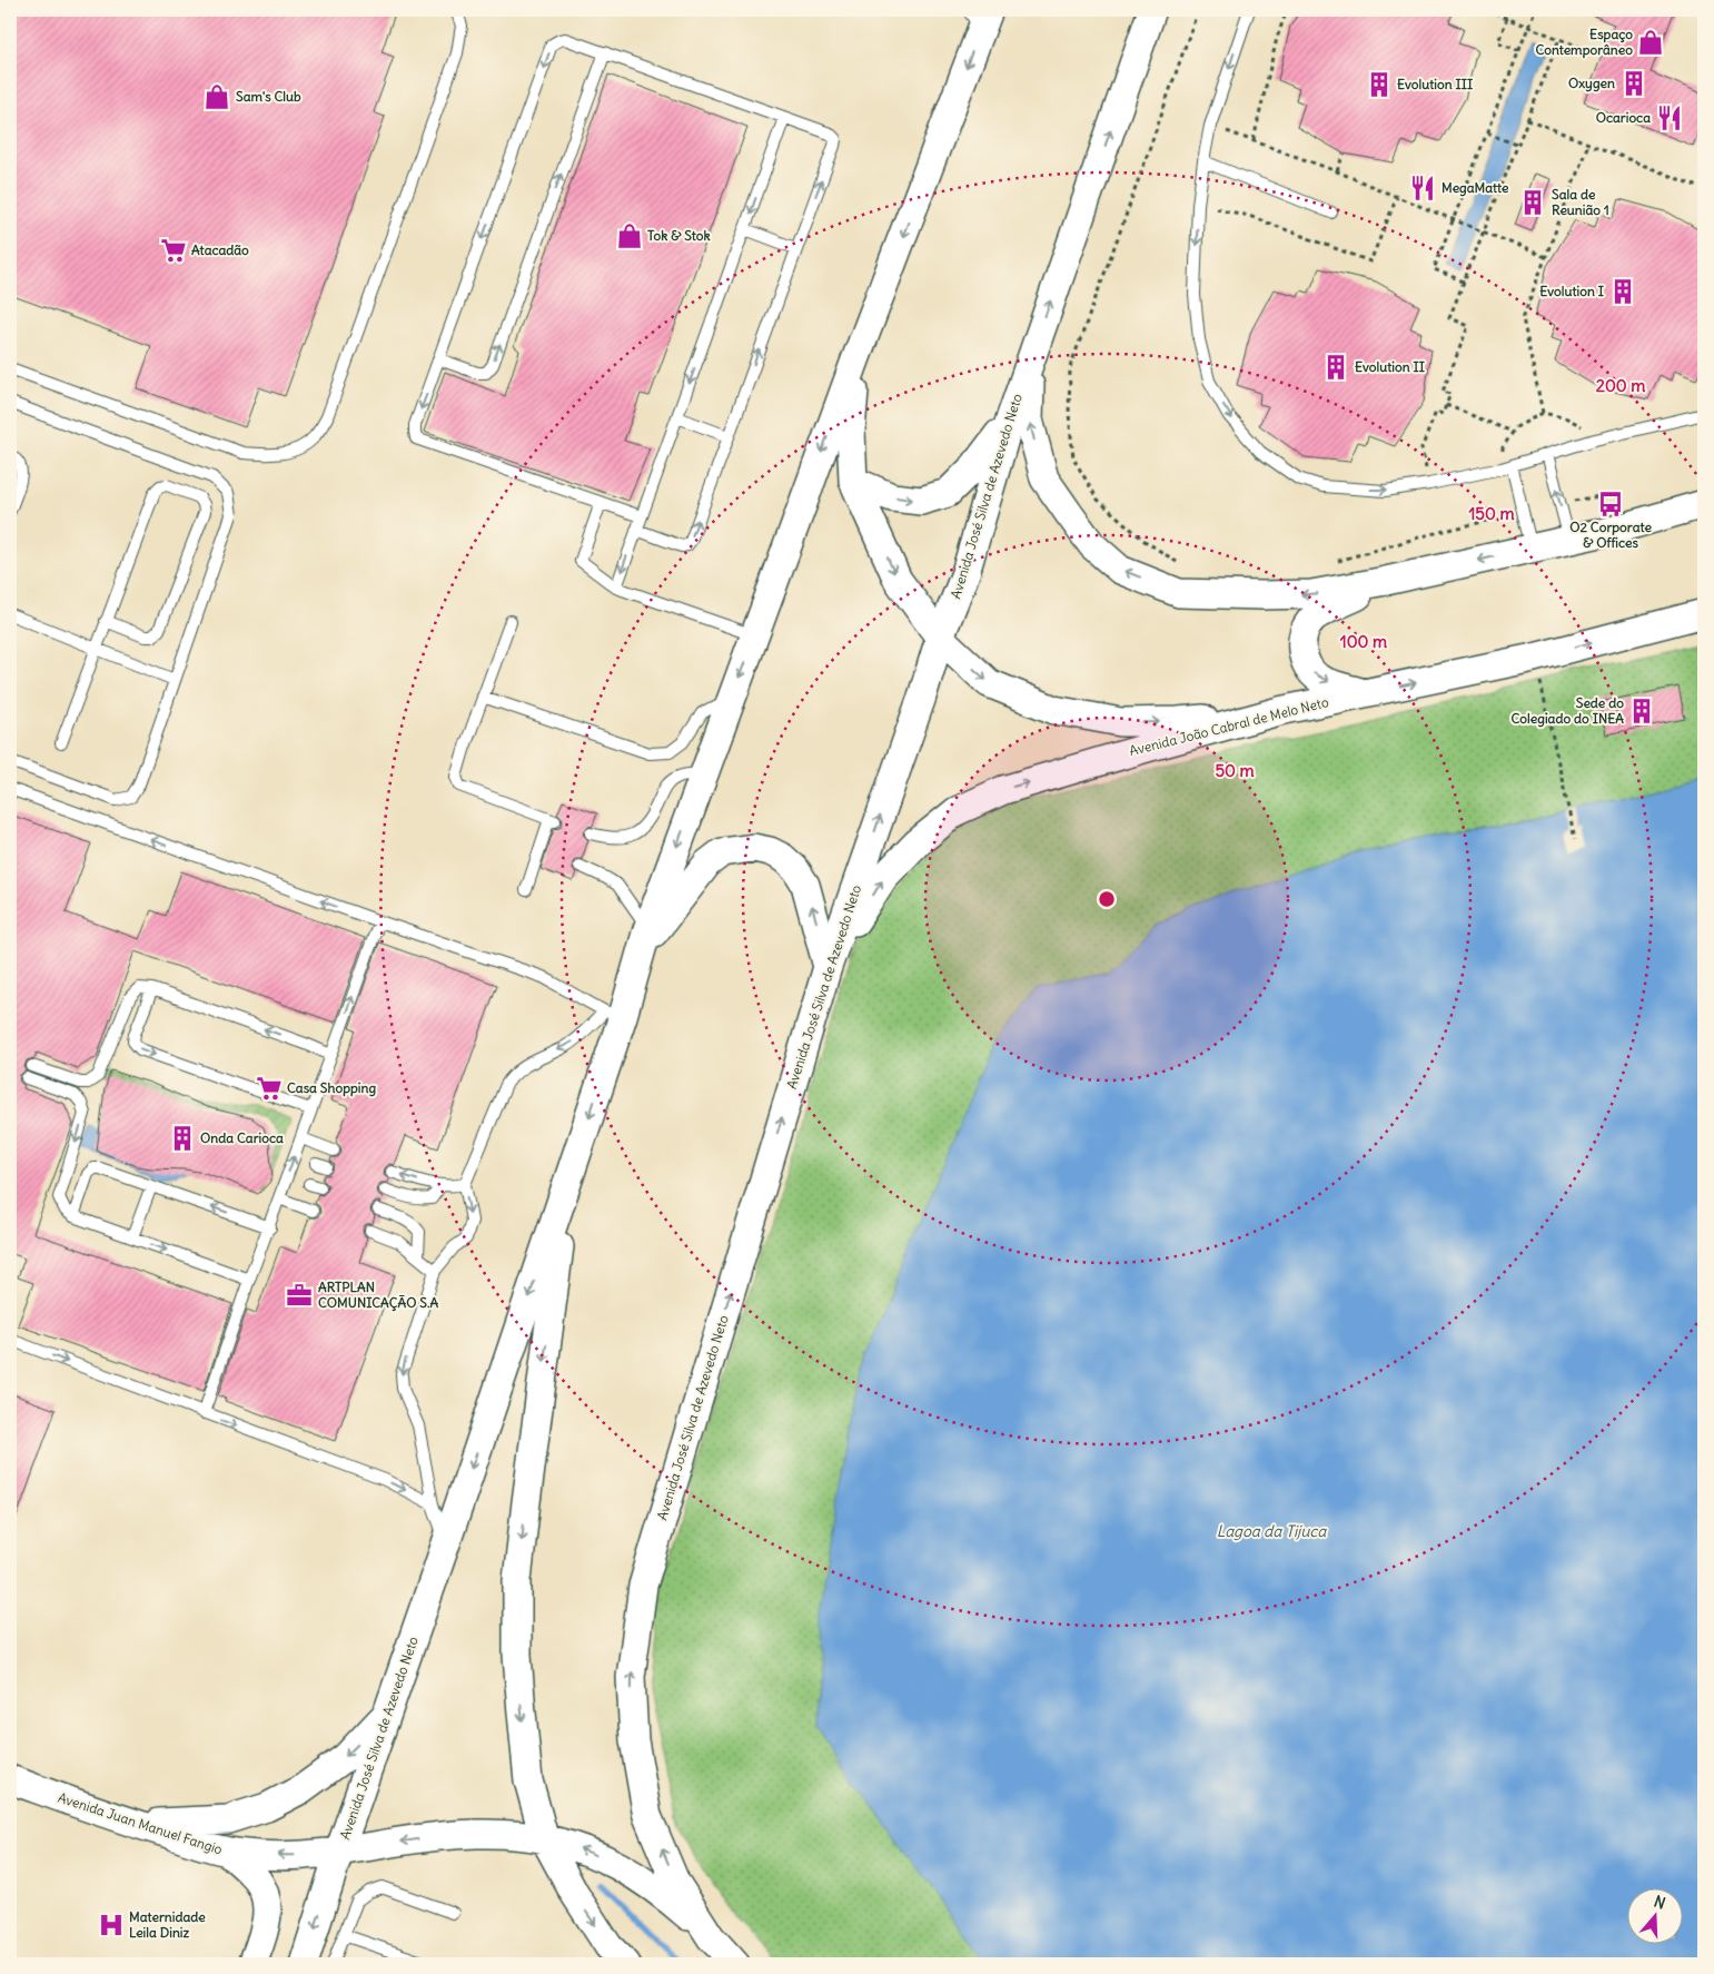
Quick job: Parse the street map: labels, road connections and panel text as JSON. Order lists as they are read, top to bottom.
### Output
{
  "streets": {
    "street": ["Avenida José Silva de Azevedo Neto", "Avenida João Cabral de Melo Neto", "Avenida Juan Manuel Fangio"]
  },
  "crossings": [
    ["Avenida José Silva de Azevedo Neto", "Avenida João Cabral de Melo Neto"],
    ["Avenida José Silva de Azevedo Neto", "Avenida Juan Manuel Fangio"]
  ],
  "one_way": ["Avenida Juan Manuel Fangio"],
  "water": ["Lagoa da Tijuca"],
  "places": {
    "shop": ["Espaço Contemporâneo", "Sam's Club", "Tok & Stok"],
    "building": [
      "Oxygen",
      "Evolution III",
      "Sala de Reunião 1",
      "Evolution I",
      "Evolution II",
      "Sede do Colegiado do INEA",
      "Onda Carioca"
    ],
    "restaurant": ["Ocarioca", "MegaMatte"],
    "supermarket": ["Atacadão", "Casa Shopping"],
    "bus stop": ["O2 Corporate & Offices"],
    "office": ["ARTPLAN COMUNICAÇÃO S.A"],
    "hospital": ["Maternidade Leila Diniz"]
  },
  "north": "top",
  "rings": [
    "200 m",
    "150 m",
    "100 m",
    "50 m"
  ]
}
